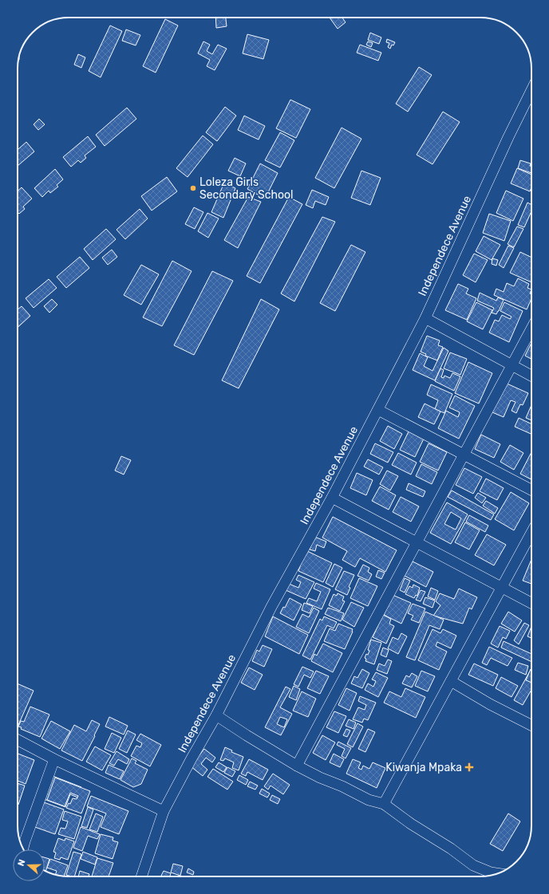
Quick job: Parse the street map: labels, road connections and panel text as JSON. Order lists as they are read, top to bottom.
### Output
{
  "streets": {
    "street": ["Independece Avenue"]
  },
  "places": {
    "other": ["Loleza Girls Secondary School"],
    "health": ["Kiwanja Mpaka"]
  },
  "north": "left"
}
